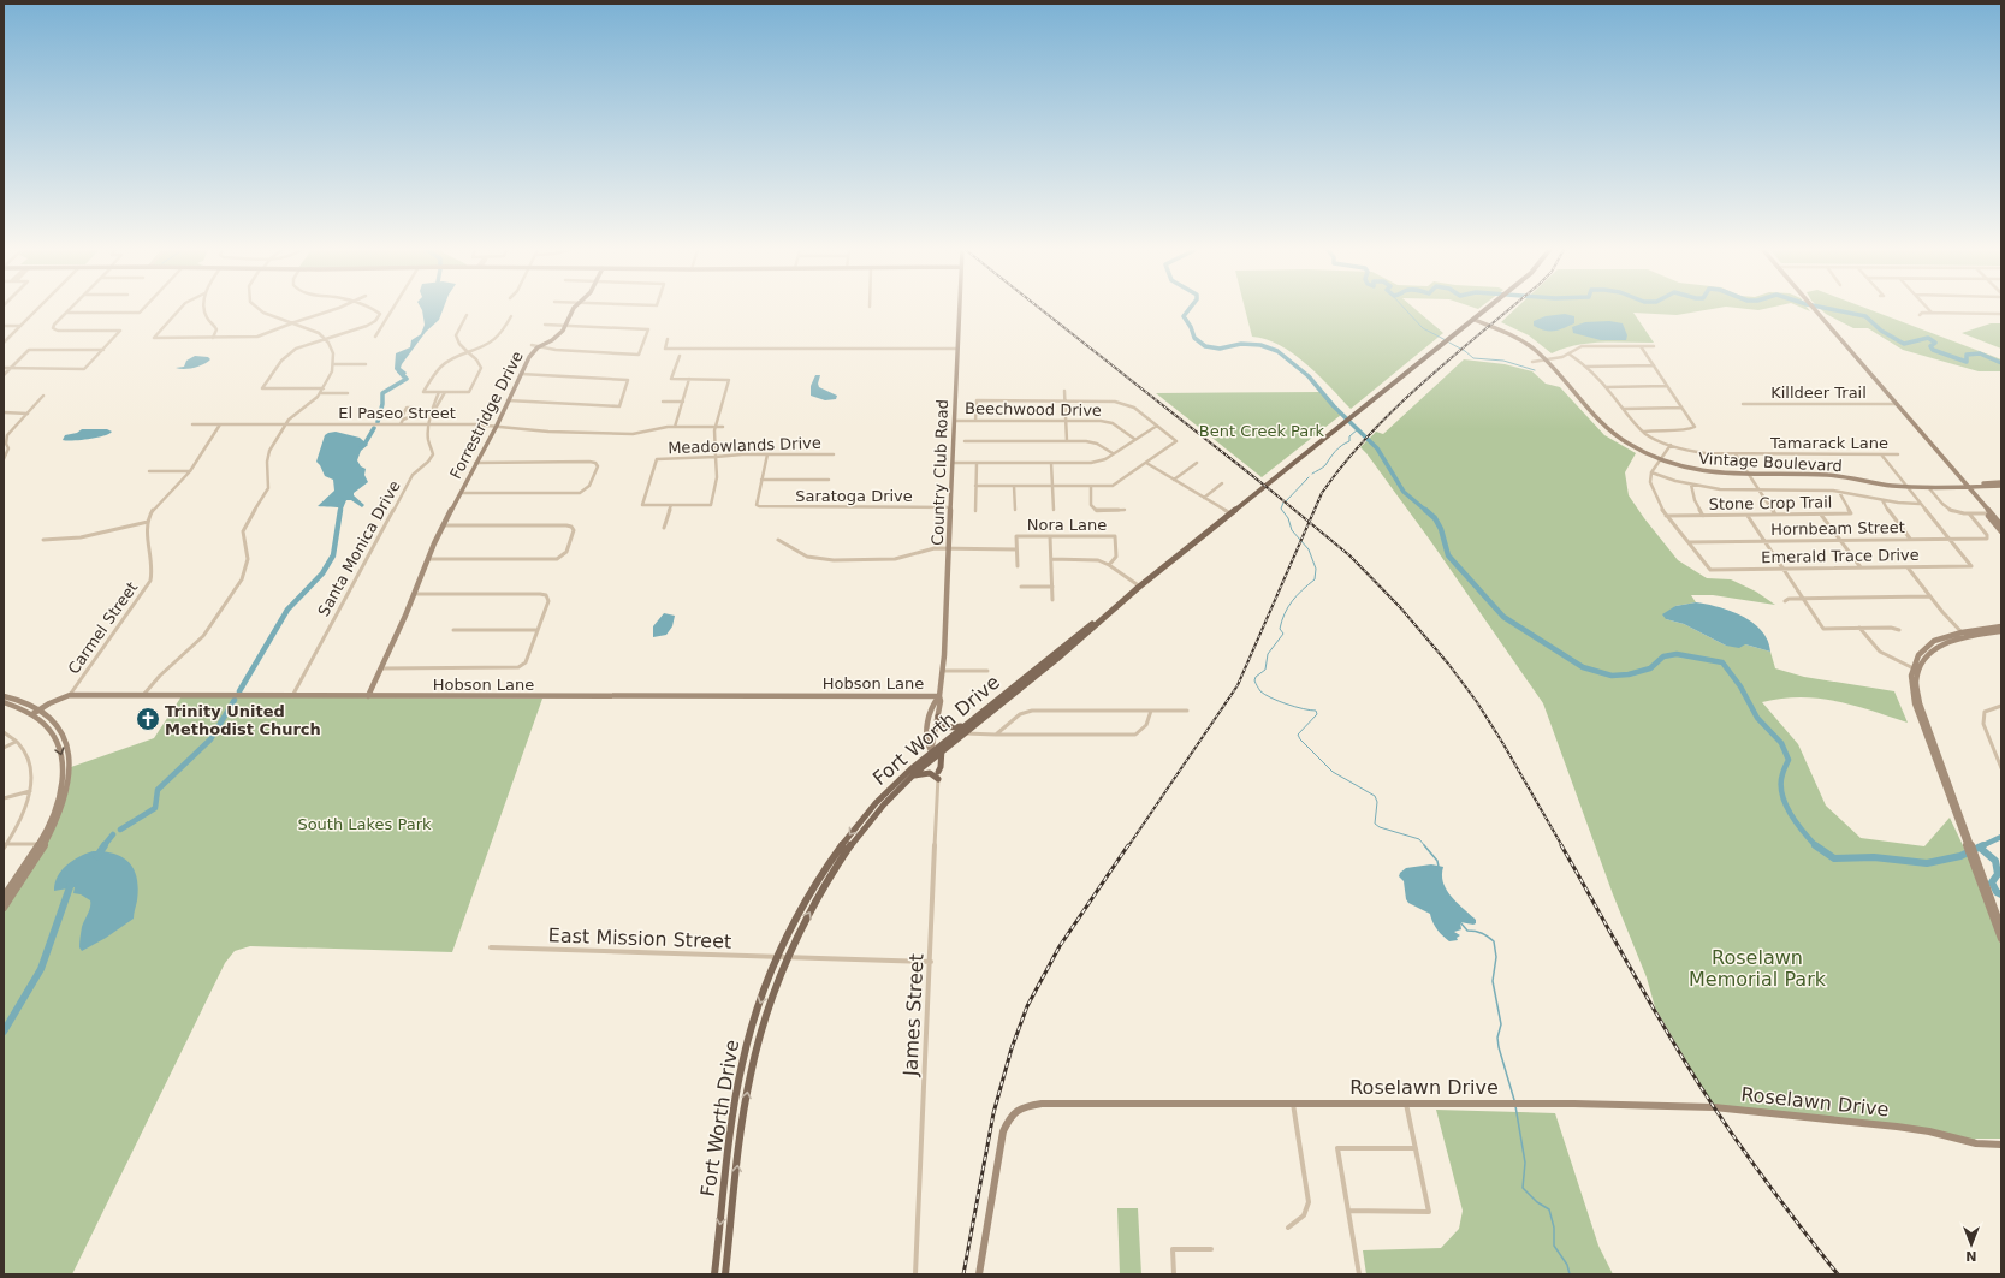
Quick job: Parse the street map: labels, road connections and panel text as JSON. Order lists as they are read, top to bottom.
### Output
{
  "streets": {
    "main road": ["Fort Worth Drive"],
    "street": [
      "Killdeer Trail",
      "Beechwood Drive",
      "El Paseo Street",
      "Forrestridge Drive",
      "Tamarack Lane",
      "Meadowlands Drive",
      "Vintage Boulevard",
      "Country Club Road",
      "Saratoga Drive",
      "Stone Crop Trail",
      "Nora Lane",
      "Hornbeam Street",
      "Santa Monica Drive",
      "Emerald Trace Drive",
      "Carmel Street",
      "Hobson Lane",
      "East Mission Street",
      "James Street",
      "Roselawn Drive"
    ]
  },
  "crossings": [
    ["Beechwood Drive", "Country Club Road"],
    ["El Paseo Street", "Forrestridge Drive"],
    ["El Paseo Street", "Santa Monica Drive"],
    ["Forrestridge Drive", "Hobson Lane"],
    ["Vintage Boulevard", "Fort Worth Drive"],
    ["Country Club Road", "Saratoga Drive"],
    ["Country Club Road", "Hobson Lane"],
    ["Country Club Road", "Fort Worth Drive"],
    ["Country Club Road", "James Street"],
    ["Hornbeam Street", "Emerald Trace Drive"],
    ["Santa Monica Drive", "Hobson Lane"],
    ["Carmel Street", "Hobson Lane"],
    ["Fort Worth Drive", "East Mission Street"],
    ["Fort Worth Drive", "James Street"],
    ["East Mission Street", "James Street"]
  ],
  "parks": ["Bent Creek Park", "South Lakes Park", "Roselawn Memorial Park"],
  "places": {
    "church": ["Trinity United Methodist Church"]
  },
  "north": "bottom"
}
